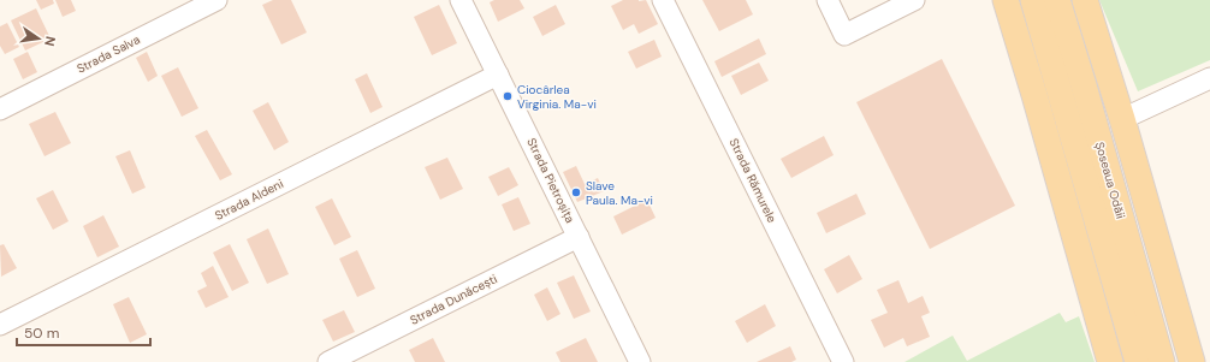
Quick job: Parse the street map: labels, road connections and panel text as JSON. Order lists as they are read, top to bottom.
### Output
{
  "streets": {
    "main road": ["Șoseaua Odăii"],
    "street": [
      "Strada Salva",
      "Strada Pietroșița",
      "Strada Rămurele",
      "Strada Aldeni",
      "Strada Dunăcești"
    ]
  },
  "crossings": [
    ["Strada Pietroșița", "Strada Aldeni"],
    ["Strada Pietroșița", "Strada Dunăcești"]
  ],
  "places": ["Ciocârlea Virginia. Ma-vi", "Slave Paula. Ma-vi"],
  "scale_bar": "50 m",
  "north": "right"
}
